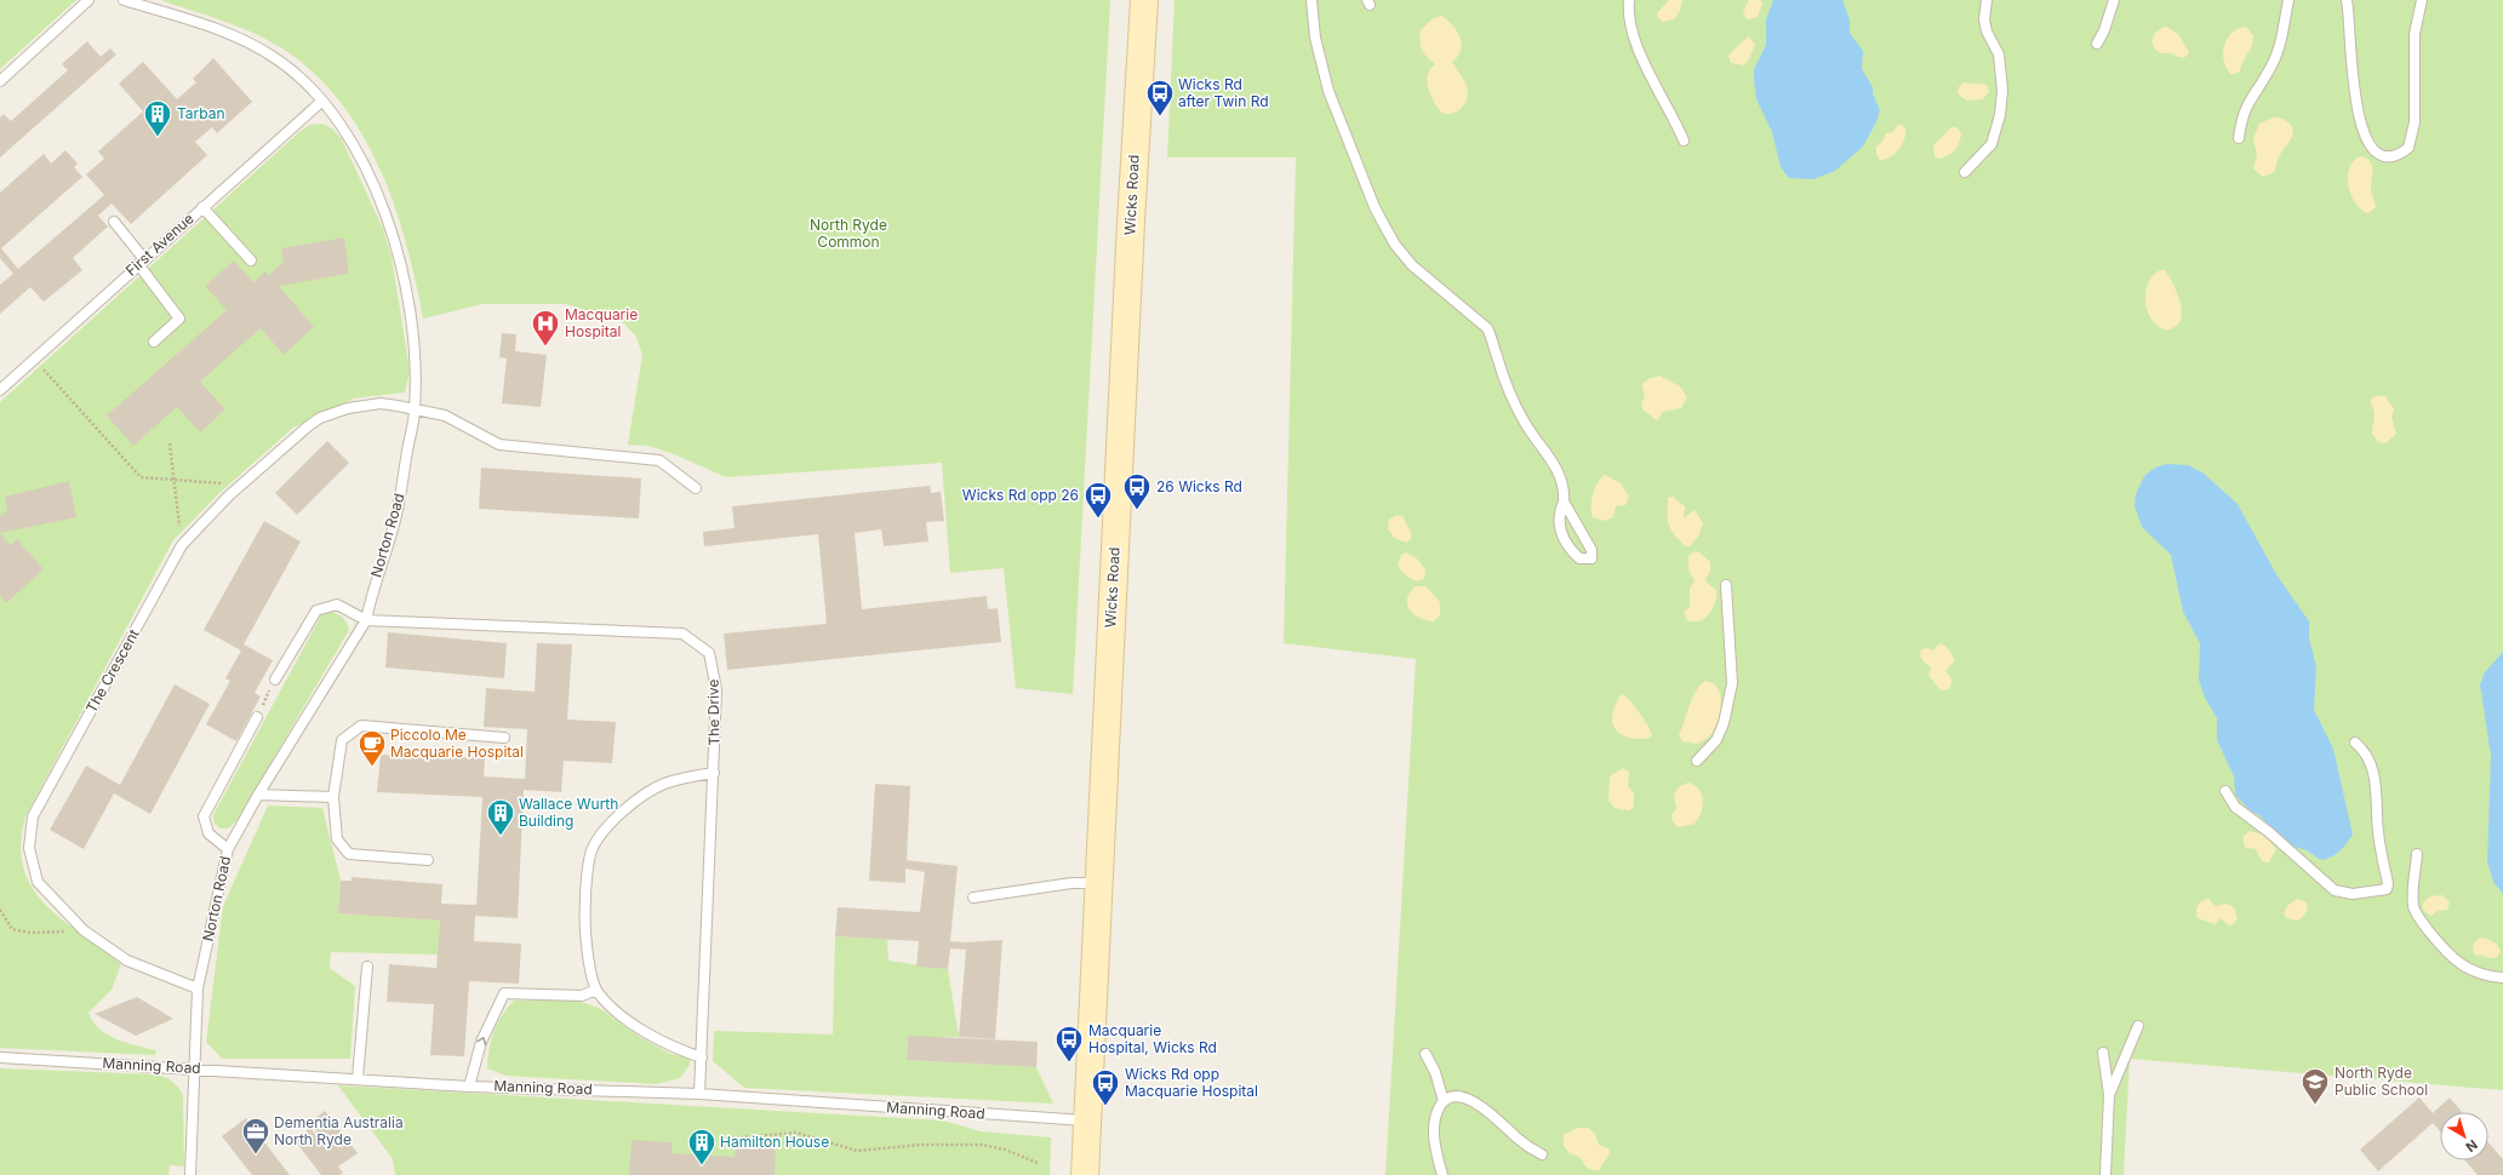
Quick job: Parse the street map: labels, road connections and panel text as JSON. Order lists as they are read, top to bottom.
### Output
{
  "streets": {
    "main road": ["Wicks Road"],
    "lane": [
      "First Avenue",
      "Norton Road",
      "The Crescent",
      "The Drive",
      "Manning Road"
    ]
  },
  "crossings": [
    ["Wicks Road", "Manning Road"],
    ["First Avenue", "Norton Road"],
    ["Norton Road", "The Crescent"],
    ["Norton Road", "The Drive"],
    ["Norton Road", "Manning Road"],
    ["The Drive", "Manning Road"]
  ],
  "parks": ["North Ryde Common"],
  "places": {
    "bus stop": [
      "Wicks Rd after Twin Rd",
      "26 Wicks Rd",
      "Wicks Rd opp 26",
      "Macquarie Hospital, Wicks Rd",
      "Wicks Rd opp Macquarie Hospital"
    ],
    "building": ["Tarban", "Wallace Wurth Building", "Hamilton House"],
    "hospital": ["Macquarie Hospital"],
    "cafe": ["Piccolo Me Macquarie Hospital"],
    "school or university": ["North Ryde Public School"],
    "office": ["Dementia Australia North Ryde"]
  },
  "north": "bottom right"
}
